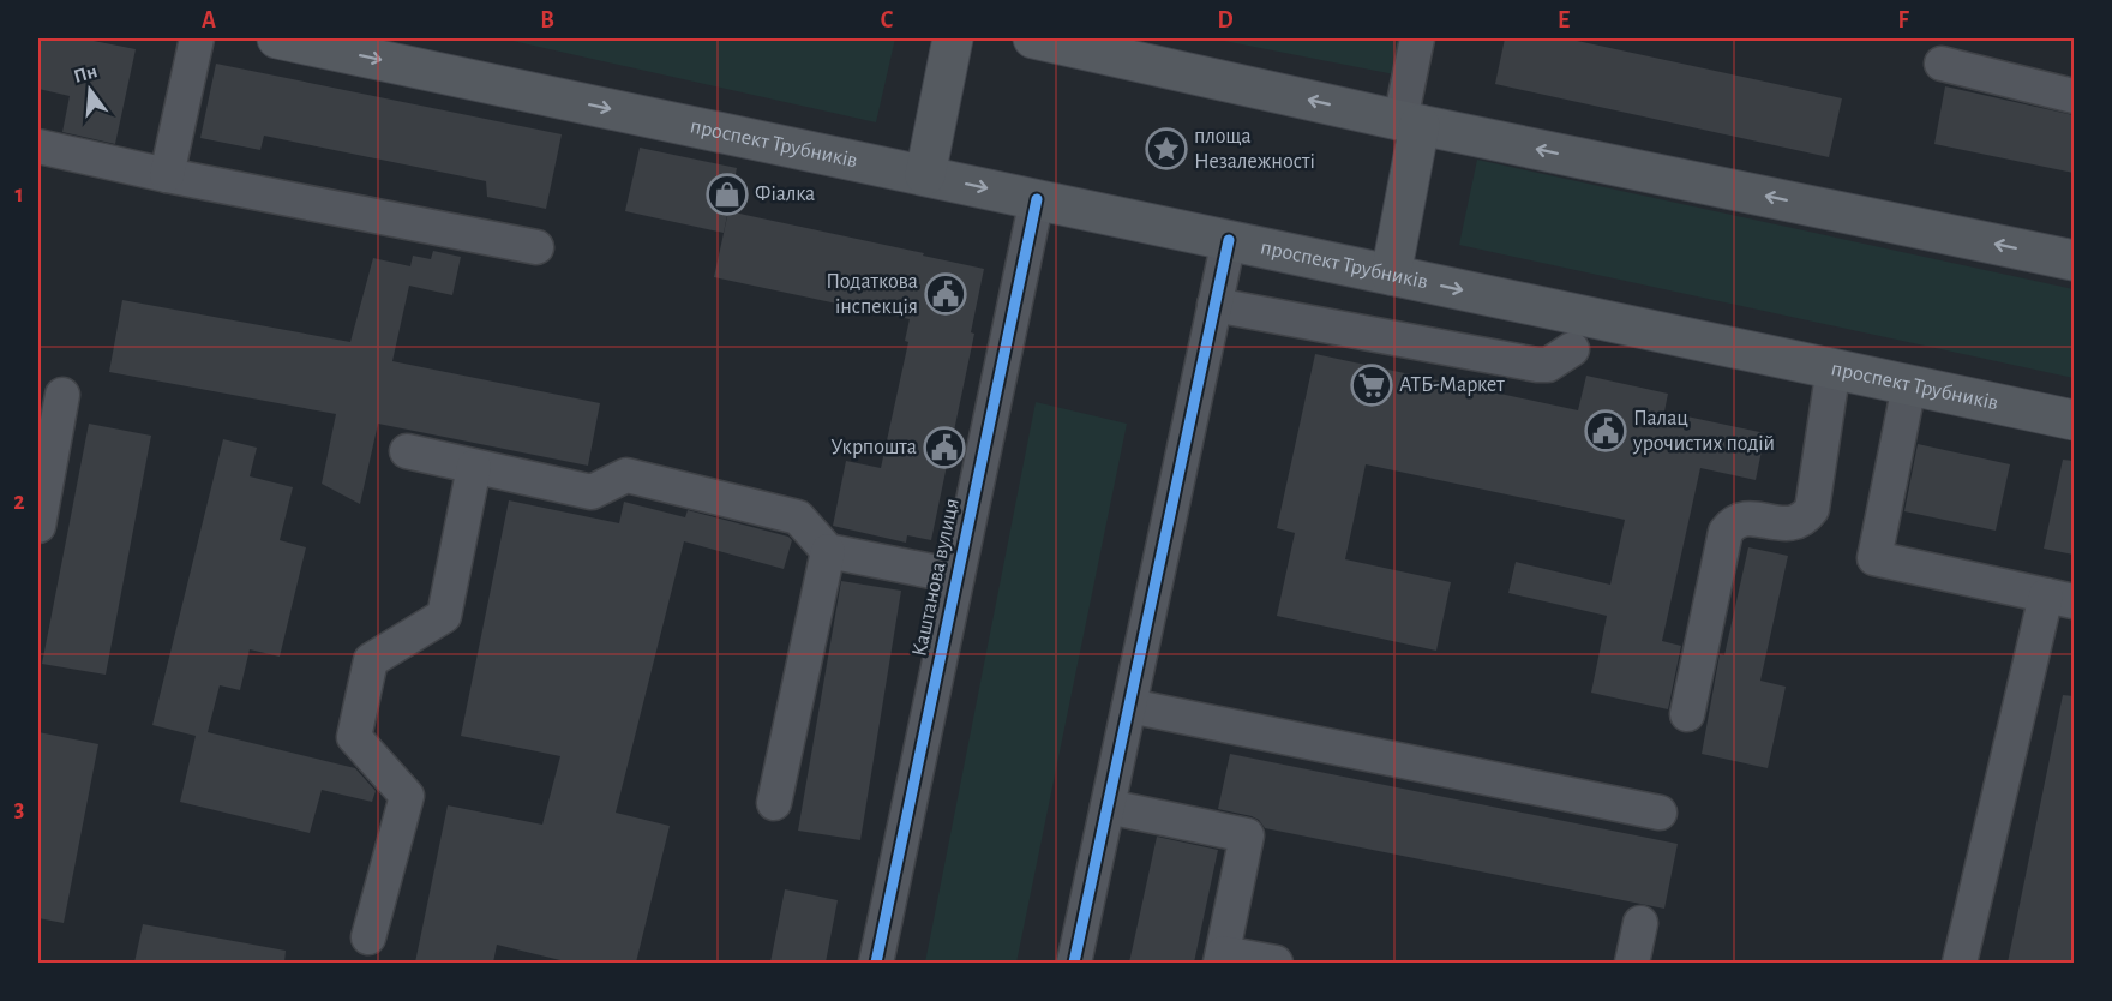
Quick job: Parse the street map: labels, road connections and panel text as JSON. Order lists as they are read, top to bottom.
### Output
{
  "streets": {
    "main road": ["проспект Трубників"],
    "street": ["Каштанова вулиця"]
  },
  "crossings": [
    ["проспект Трубників", "Каштанова вулиця"]
  ],
  "places": {
    "place": ["площа Незалежності"],
    "shop": ["Фіалка"],
    "public building": ["Податкова інспекція", "Палац урочистих подій", "Укрпошта"],
    "supermarket": ["АТБ-Маркет"]
  },
  "north": "top",
  "grid": {
    "columns": [
      "A",
      "B",
      "C",
      "D",
      "E",
      "F"
    ],
    "rows": ["1", "2", "3"]
  }
}
